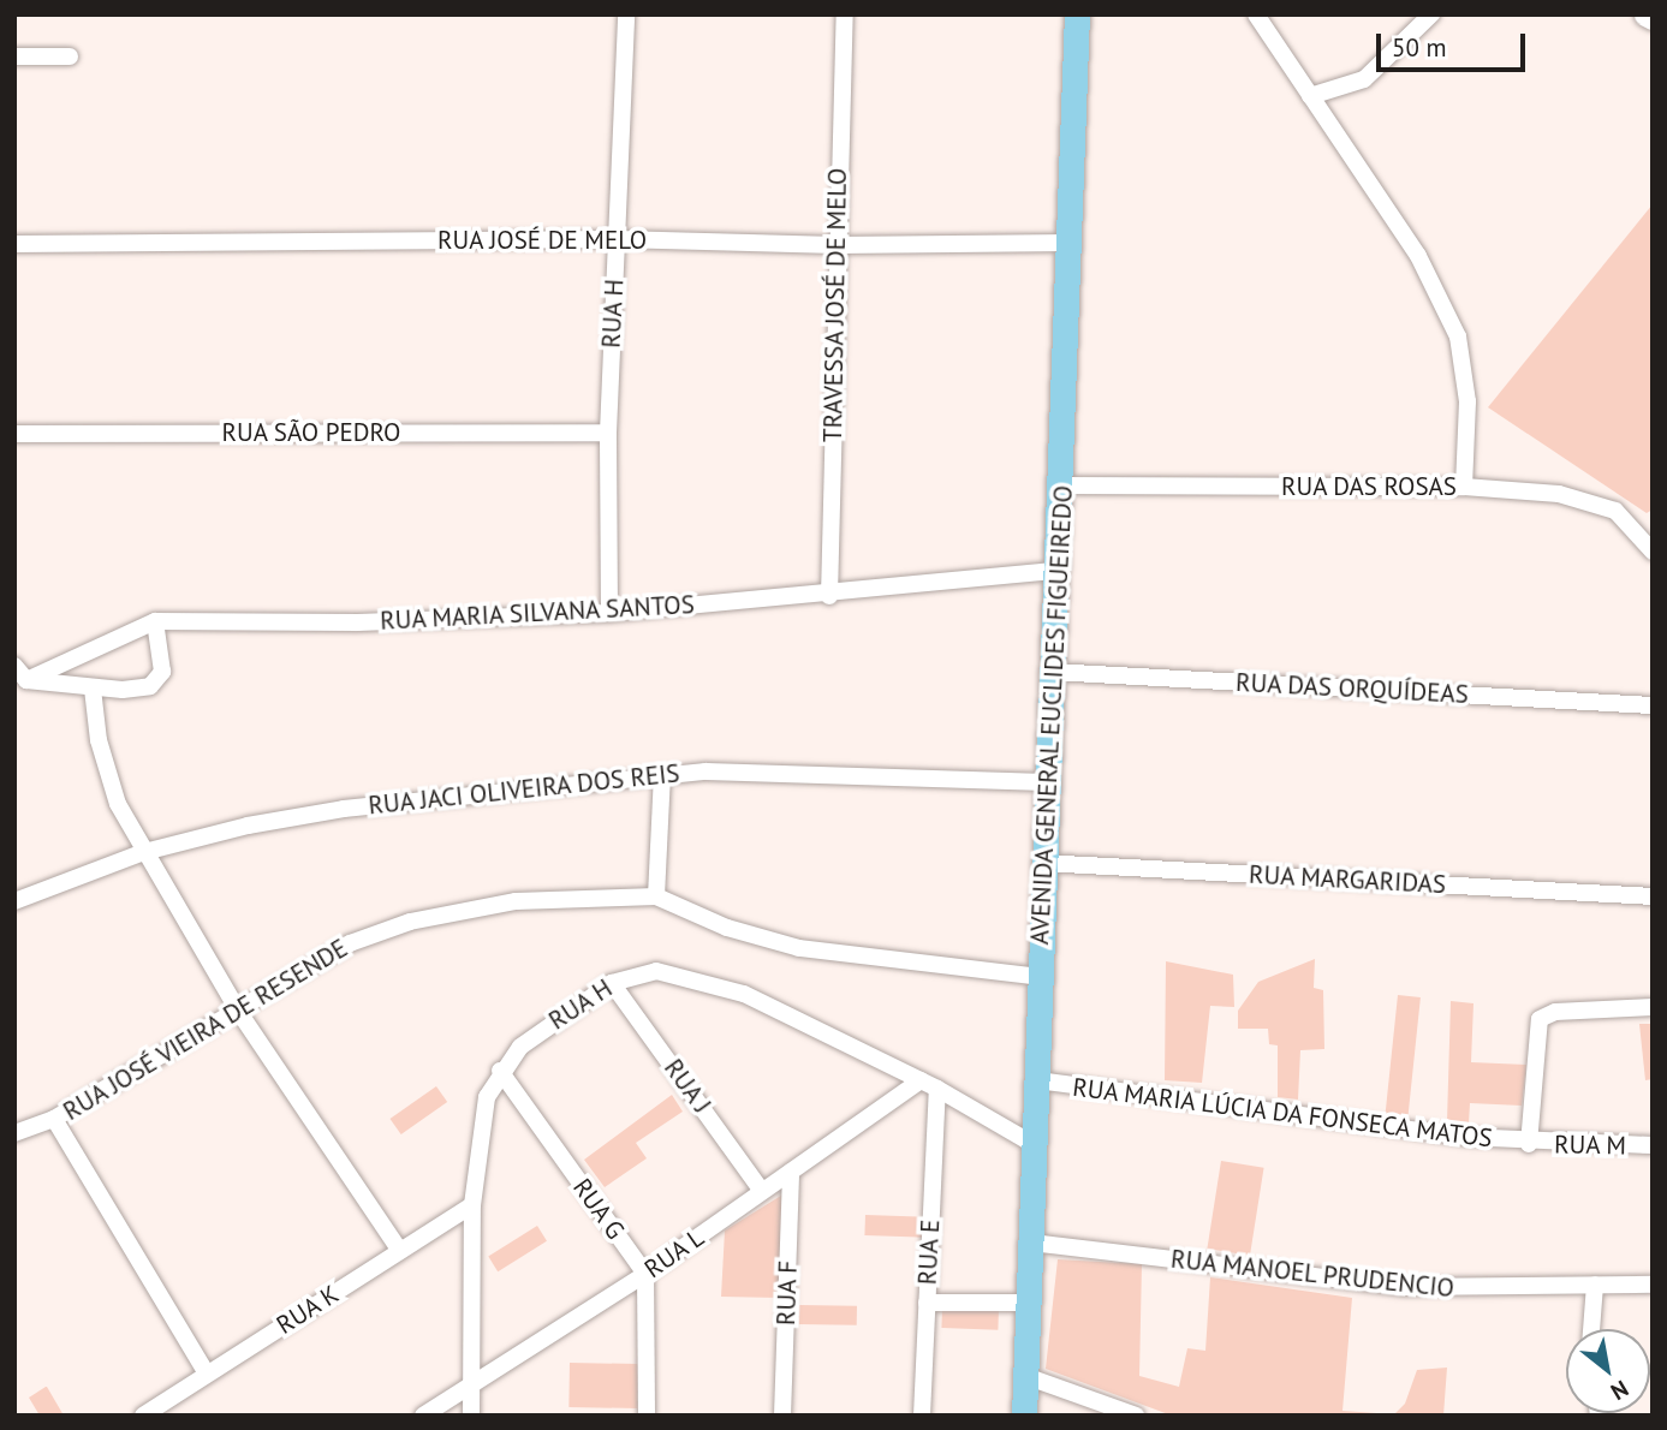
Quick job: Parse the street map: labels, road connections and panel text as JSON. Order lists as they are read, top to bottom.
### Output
{
  "streets": {
    "main road": ["AVENIDA GENERAL EUCLIDES FIGUEIREDO"],
    "street": [
      "RUA JOSÉ DE MELO",
      "TRAVESSA JOSÉ DE MELO",
      "RUA H",
      "RUA SÃO PEDRO",
      "RUA DAS ROSAS",
      "RUA MARIA SILVANA SANTOS",
      "RUA DAS ORQUÍDEAS",
      "RUA JACI OLIVEIRA DOS REIS",
      "RUA MARGARIDAS",
      "RUA JOSÉ VIEIRA DE RESENDE",
      "RUA J",
      "RUA MARIA LÚCIA DA FONSECA MATOS",
      "RUA M",
      "RUA G",
      "RUA E",
      "RUA L",
      "RUA MANOEL PRUDENCIO",
      "RUA F",
      "RUA K"
    ]
  },
  "crossings": [
    ["RUA JOSÉ DE MELO", "TRAVESSA JOSÉ DE MELO"],
    ["RUA JOSÉ DE MELO", "RUA H"],
    ["RUA JOSÉ DE MELO", "AVENIDA GENERAL EUCLIDES FIGUEIREDO"],
    ["TRAVESSA JOSÉ DE MELO", "RUA MARIA SILVANA SANTOS"],
    ["RUA H", "RUA SÃO PEDRO"],
    ["RUA H", "RUA MARIA SILVANA SANTOS"],
    ["RUA H", "AVENIDA GENERAL EUCLIDES FIGUEIREDO"],
    ["RUA H", "RUA J"],
    ["RUA H", "RUA G"],
    ["RUA H", "RUA E"],
    ["RUA H", "RUA L"],
    ["RUA H", "RUA K"],
    ["RUA DAS ROSAS", "AVENIDA GENERAL EUCLIDES FIGUEIREDO"],
    ["RUA MARIA SILVANA SANTOS", "AVENIDA GENERAL EUCLIDES FIGUEIREDO"],
    ["RUA DAS ORQUÍDEAS", "AVENIDA GENERAL EUCLIDES FIGUEIREDO"],
    ["AVENIDA GENERAL EUCLIDES FIGUEIREDO", "RUA JACI OLIVEIRA DOS REIS"],
    ["AVENIDA GENERAL EUCLIDES FIGUEIREDO", "RUA MARGARIDAS"],
    ["AVENIDA GENERAL EUCLIDES FIGUEIREDO", "RUA JOSÉ VIEIRA DE RESENDE"],
    ["AVENIDA GENERAL EUCLIDES FIGUEIREDO", "RUA MARIA LÚCIA DA FONSECA MATOS"],
    ["AVENIDA GENERAL EUCLIDES FIGUEIREDO", "RUA MANOEL PRUDENCIO"],
    ["RUA J", "RUA L"],
    ["RUA MARIA LÚCIA DA FONSECA MATOS", "RUA M"],
    ["RUA G", "RUA L"],
    ["RUA L", "RUA F"]
  ],
  "scale_bar": "50 m",
  "north": "bottom right"
}
